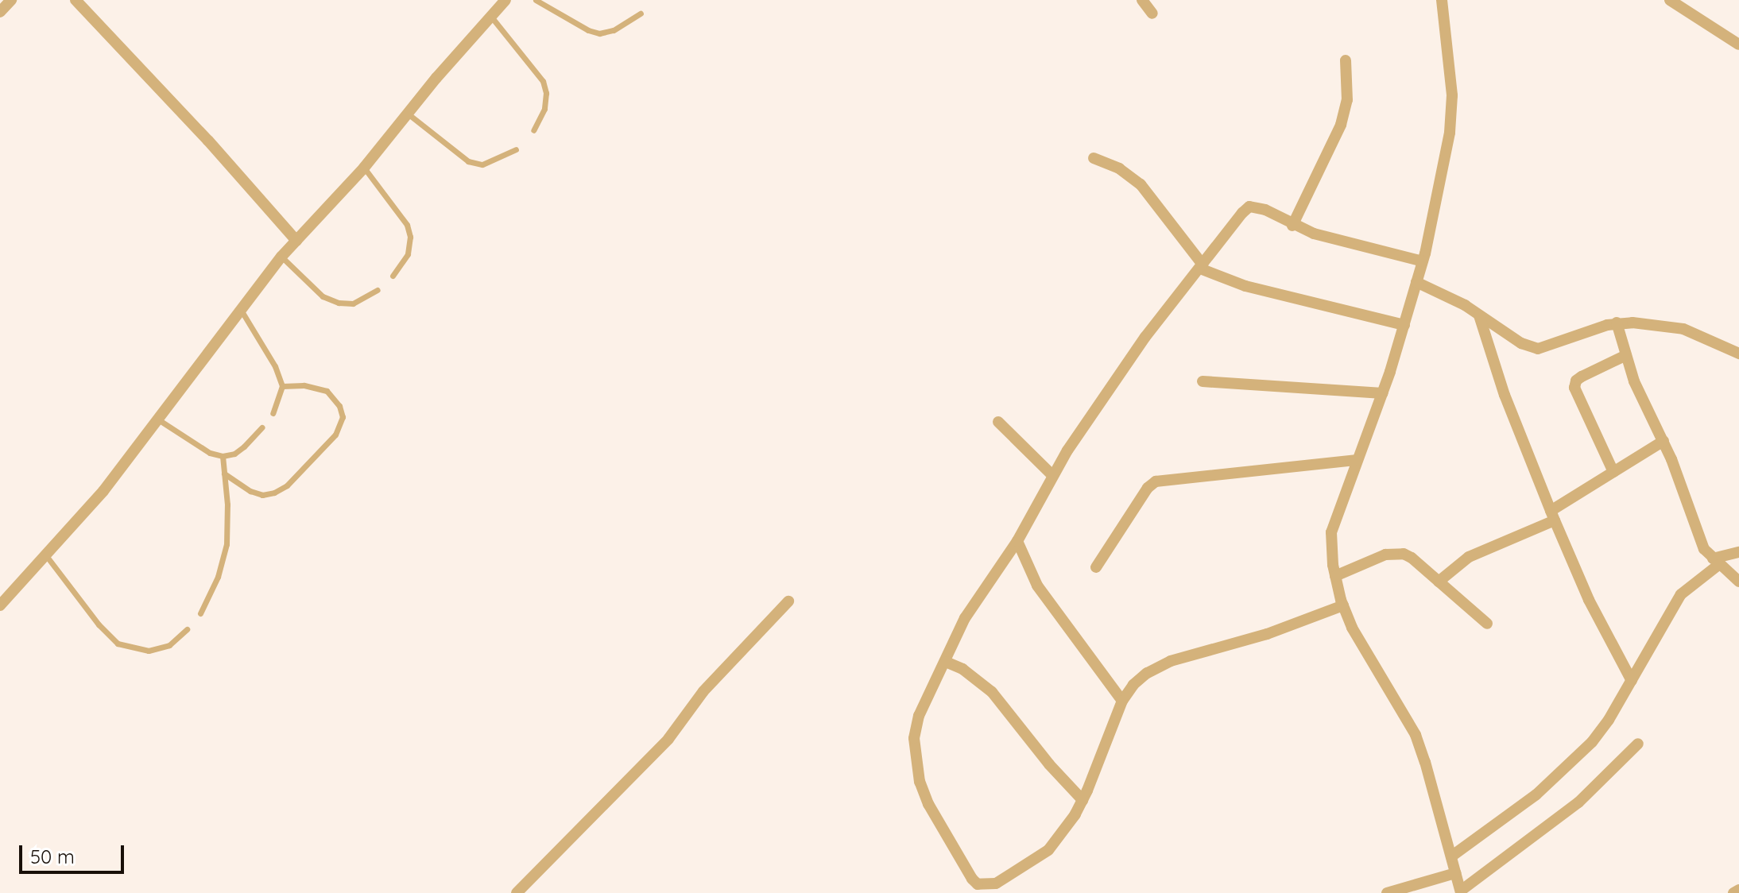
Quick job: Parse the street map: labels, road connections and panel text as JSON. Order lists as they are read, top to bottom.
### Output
{
  "scale_bar": "50 m"
}
